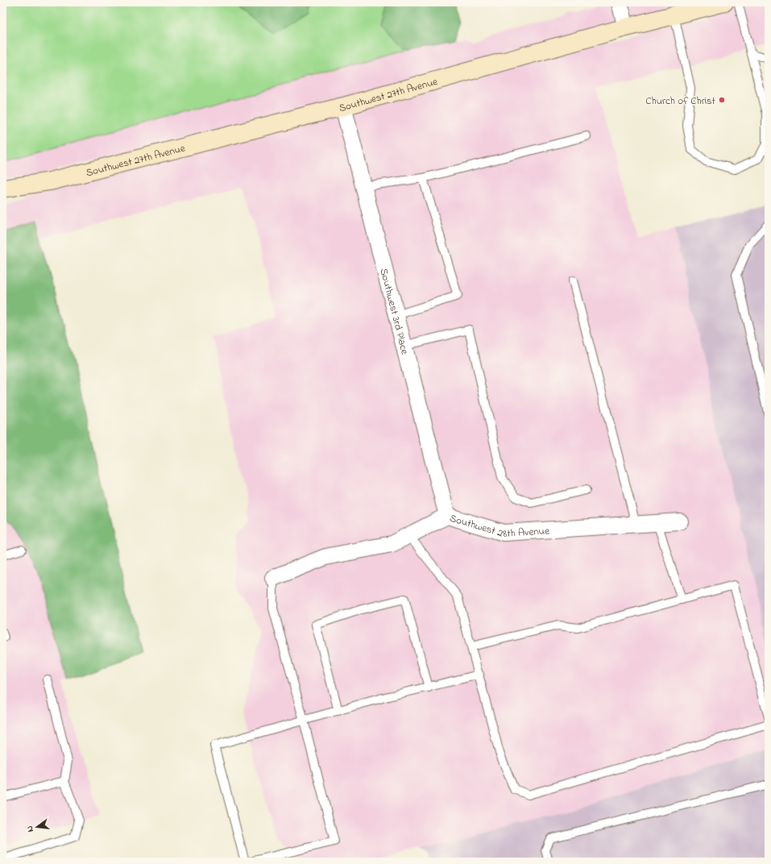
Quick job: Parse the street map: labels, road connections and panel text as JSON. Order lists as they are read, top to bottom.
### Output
{
  "streets": {
    "main road": ["Southwest 27th Avenue"],
    "street": ["Southwest 3rd Place", "Southwest 28th Avenue"]
  },
  "crossings": [
    ["Southwest 27th Avenue", "Southwest 3rd Place"],
    ["Southwest 3rd Place", "Southwest 28th Avenue"]
  ],
  "places": ["Church of Christ"],
  "north": "left"
}
